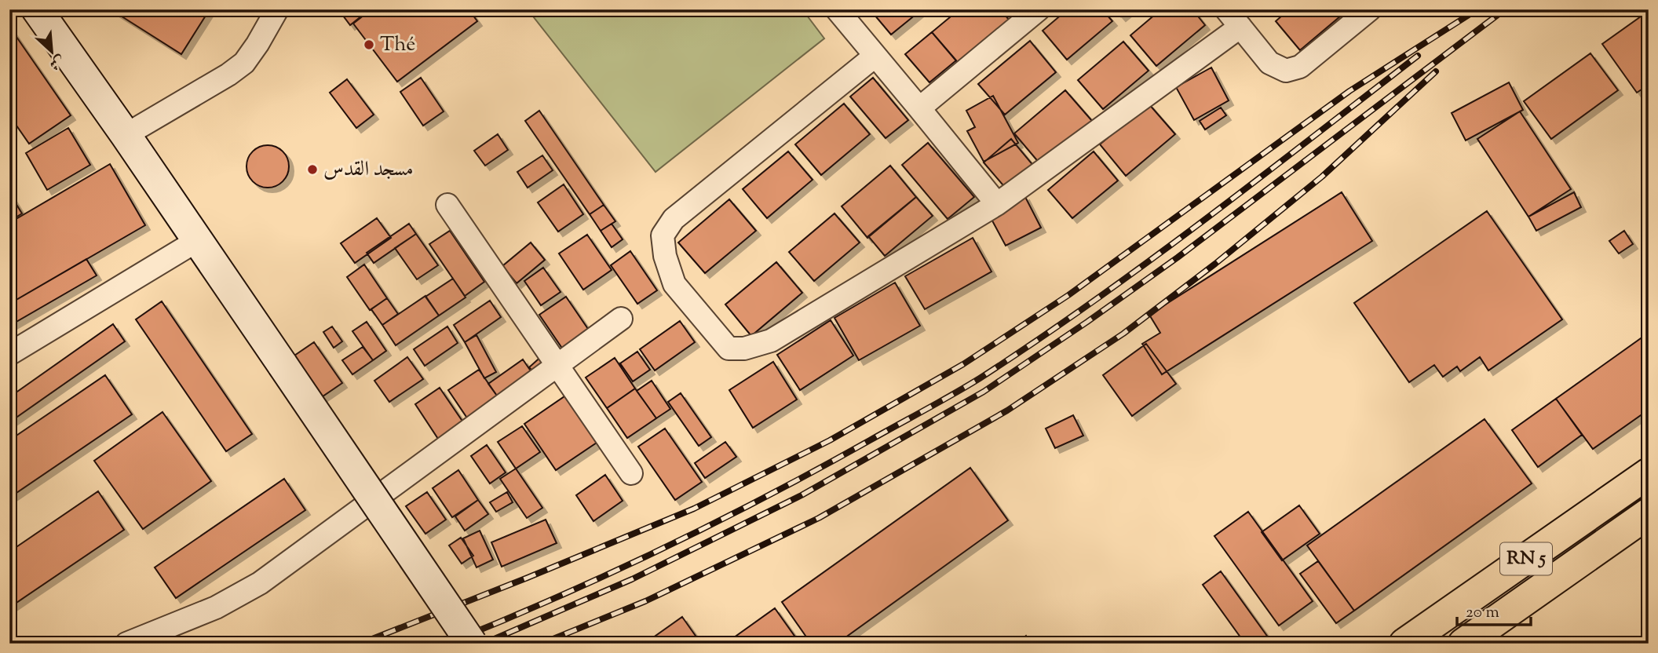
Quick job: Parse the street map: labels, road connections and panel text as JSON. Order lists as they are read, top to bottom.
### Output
{
  "streets": {
    "highway": ["RN 5"]
  },
  "places": ["Thé", "مسجد القدس"],
  "scale_bar": "20 m",
  "north": "bottom right"
}
